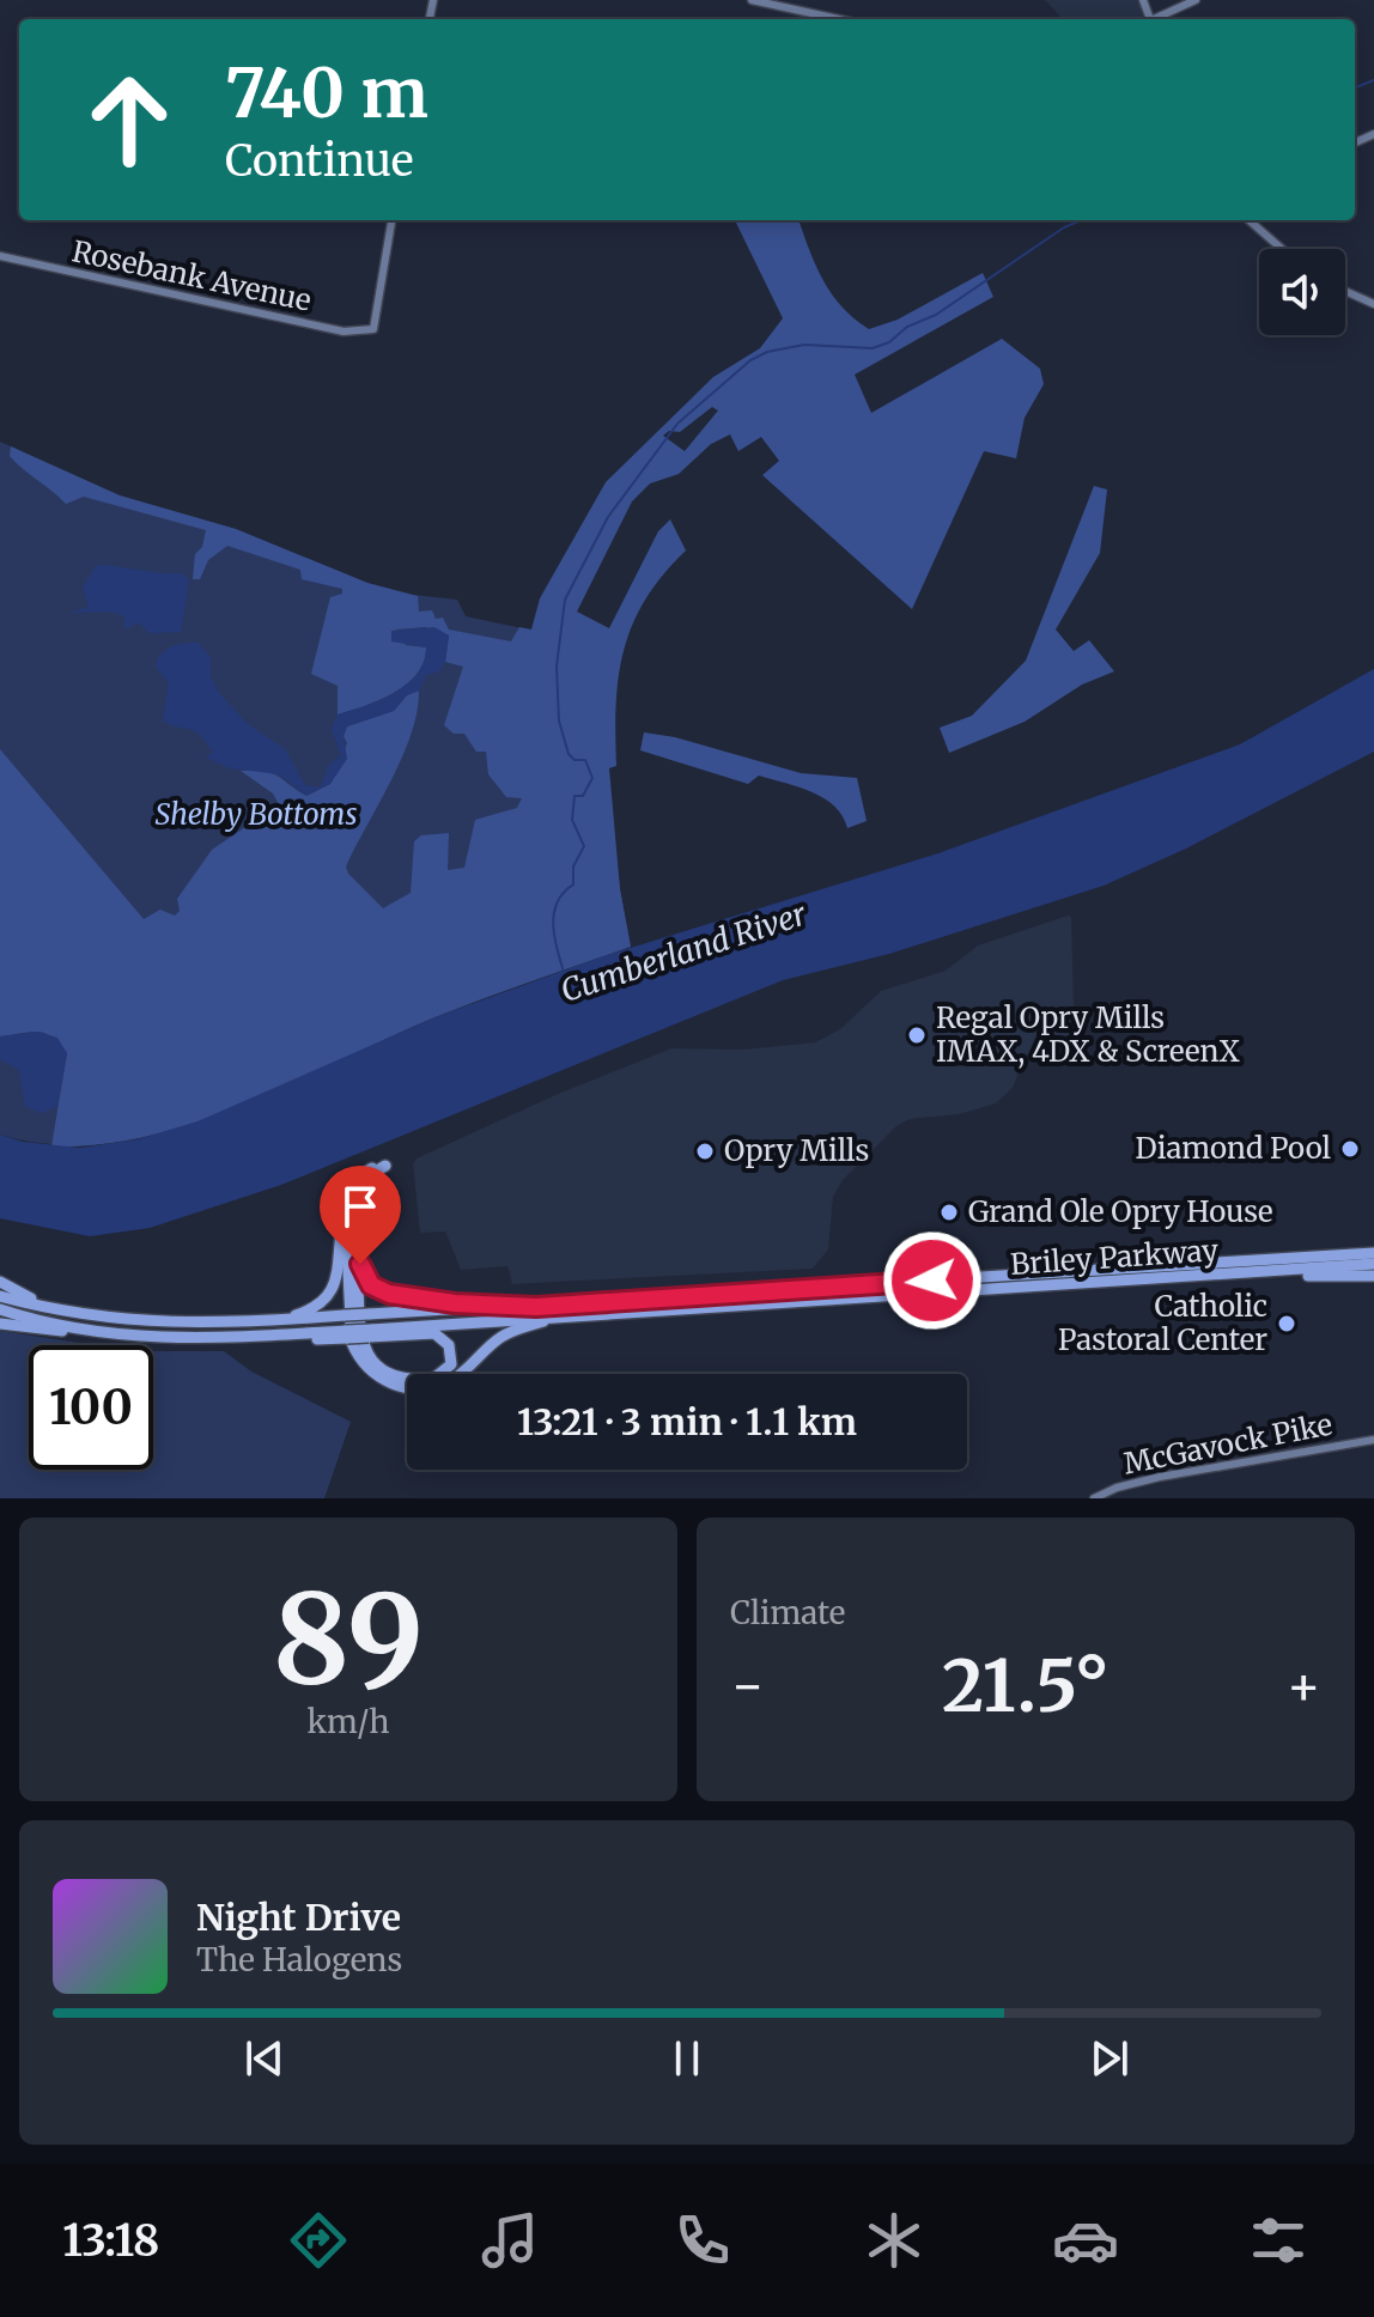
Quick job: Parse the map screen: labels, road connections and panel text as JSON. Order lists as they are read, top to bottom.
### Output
{
  "streets": {
    "highway": ["Briley Parkway"],
    "street": ["Rosebank Avenue", "McGavock Pike"]
  },
  "water": ["Cumberland River"],
  "parks": ["Shelby Bottoms"],
  "places": [
    "Regal Opry Mills IMAX, 4DX & ScreenX",
    "Diamond Pool",
    "Opry Mills",
    "Grand Ole Opry House",
    "Catholic Pastoral Center"
  ],
  "page": {
    "turn": ["740 m", "Continue"],
    "limit": "100",
    "trip": "13:21 · 3 min · 1.1 km",
    "tile": [
      ["89", "km/h"],
      "Climate"
    ],
    "heat": ["−", "21.5°", "+"],
    "song": ["Night Drive", "The Halogens"],
    "tabs": "13:18"
  }
}
